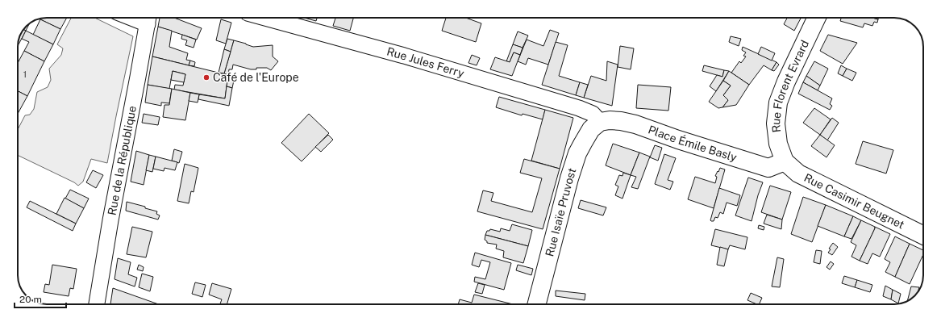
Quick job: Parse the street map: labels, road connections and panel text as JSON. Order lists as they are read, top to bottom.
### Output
{
  "streets": {
    "street": [
      "Rue Jules Ferry",
      "Rue Florent Evrard",
      "Place Émile Basly",
      "Rue de la République",
      "Rue Casimir Beugnet",
      "Rue Isaïe Pruvost"
    ]
  },
  "crossings": [
    ["Rue Jules Ferry", "Place Émile Basly"],
    ["Rue Jules Ferry", "Rue Isaïe Pruvost"],
    ["Rue Florent Evrard", "Place Émile Basly"],
    ["Rue Florent Evrard", "Rue Casimir Beugnet"],
    ["Place Émile Basly", "Rue Casimir Beugnet"],
    ["Place Émile Basly", "Rue Isaïe Pruvost"]
  ],
  "places": ["Café de l'Europe"],
  "house_numbers": ["1"],
  "scale_bar": "20 m"
}
